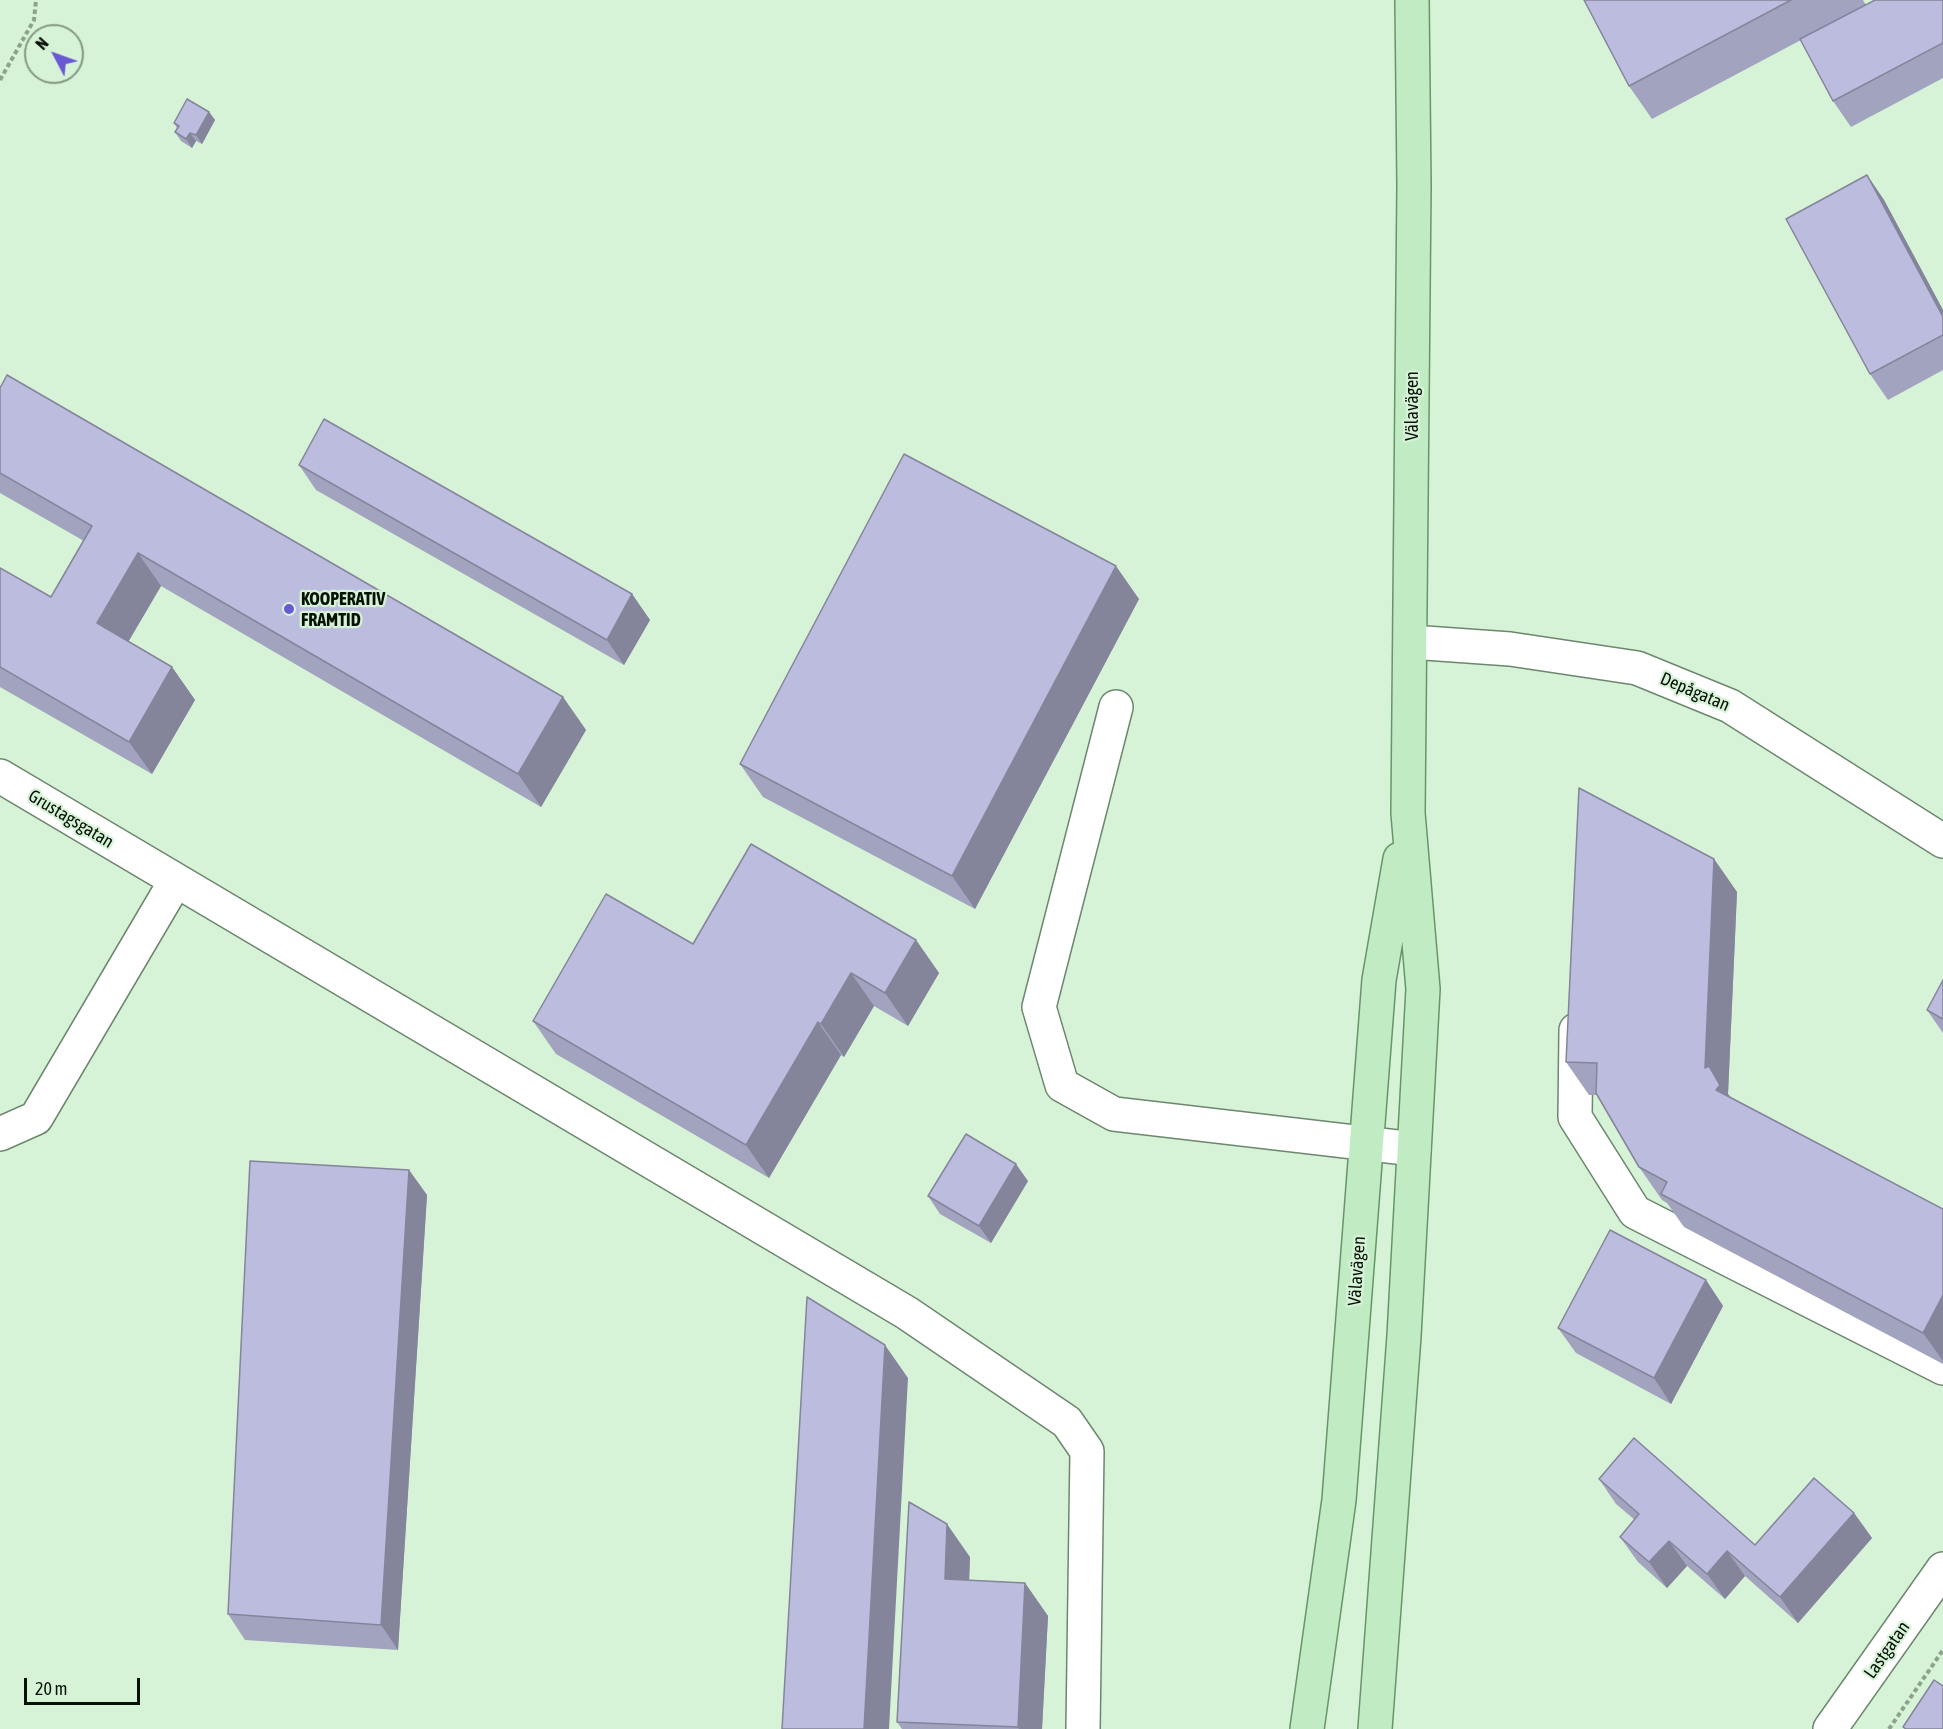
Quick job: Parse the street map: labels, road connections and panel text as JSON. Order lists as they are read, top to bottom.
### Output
{
  "streets": {
    "main road": ["Välavägen"],
    "street": ["Depågatan", "Grustagsgatan", "Lastgatan"]
  },
  "crossings": [
    ["Välavägen", "Depågatan"]
  ],
  "places": ["KOOPERATIV FRAMTID"],
  "scale_bar": "20 m",
  "north": "top left"
}
